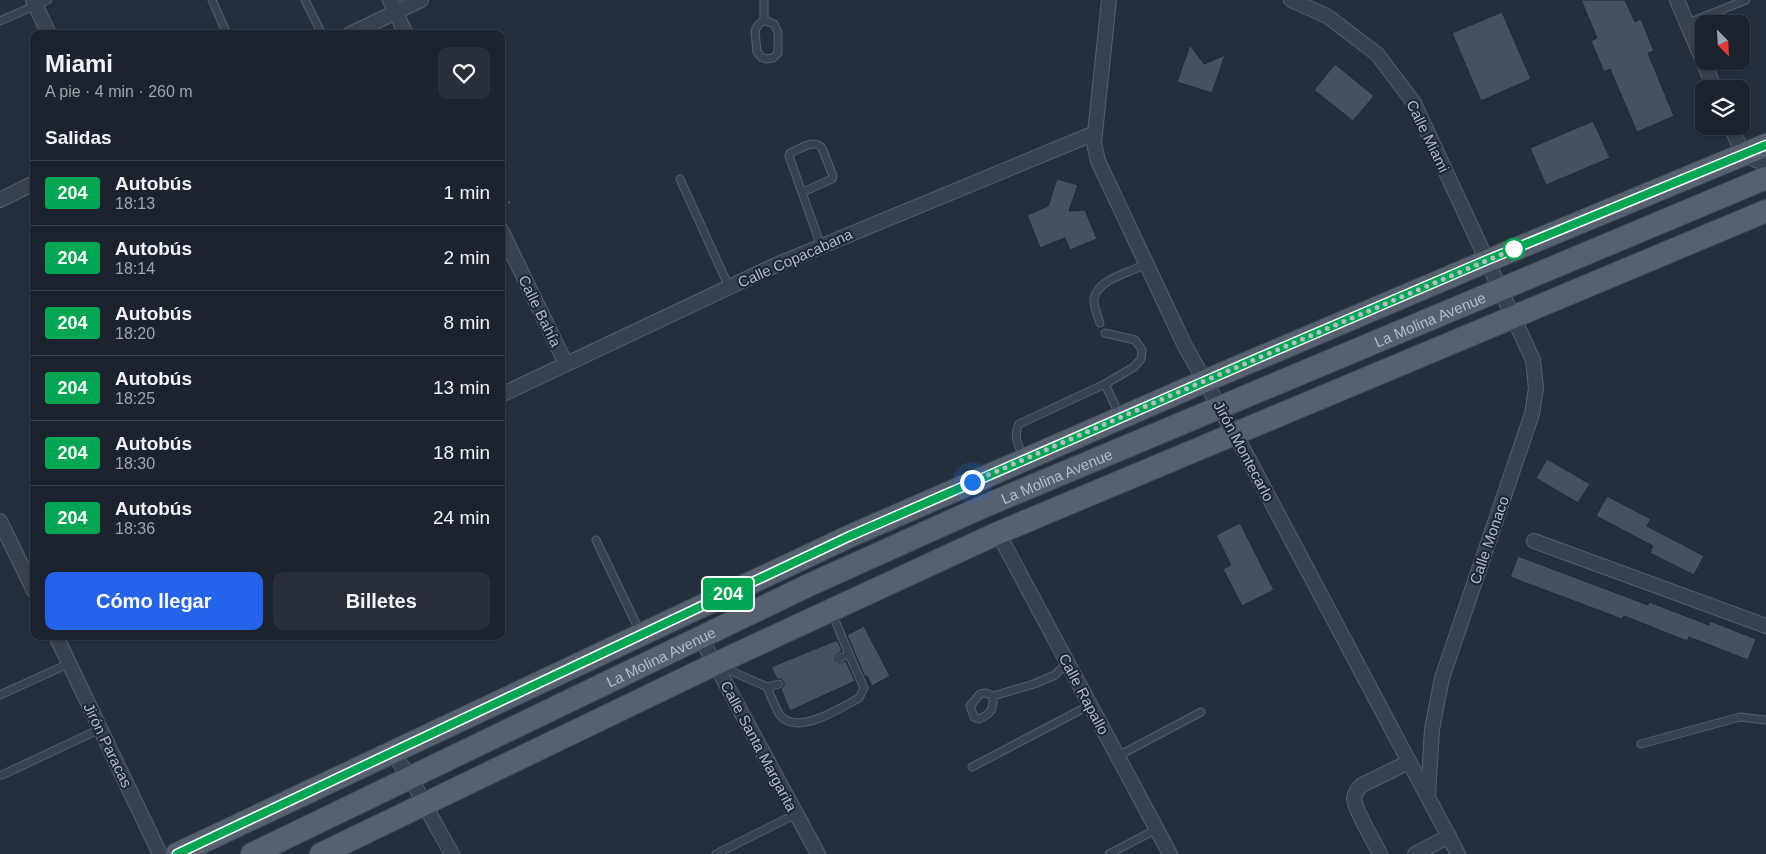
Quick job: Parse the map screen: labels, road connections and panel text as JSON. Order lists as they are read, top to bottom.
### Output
{
  "streets": {
    "main road": ["La Molina Avenue"],
    "street": [
      "Calle Miami",
      "Calle Copacabana",
      "Calle Bahía",
      "Jirón Montecarlo",
      "Calle Monaco",
      "Calle Rapallo",
      "Jirón Paracas",
      "Calle Santa Margarita"
    ]
  },
  "crossings": [
    ["Calle Miami", "La Molina Avenue"],
    ["Calle Miami", "Calle Monaco"],
    ["Calle Copacabana", "Calle Bahía"],
    ["Calle Copacabana", "Jirón Montecarlo"],
    ["La Molina Avenue", "Jirón Montecarlo"],
    ["La Molina Avenue", "Calle Monaco"],
    ["La Molina Avenue", "Calle Rapallo"],
    ["La Molina Avenue", "Calle Santa Margarita"],
    ["Jirón Montecarlo", "Calle Monaco"]
  ],
  "lines": ["bus line 204"],
  "north": "bottom right",
  "page": {
    "on_map": "204",
    "heading": [
      ["Miami", "A pie · 4 min · 260 m"],
      "Salidas"
    ],
    "list": [
      {
        "mark": "204",
        "name": "Autobús",
        "note": "18:13",
        "value": "1 min"
      },
      {
        "mark": "204",
        "name": "Autobús",
        "note": "18:14",
        "value": "2 min"
      },
      {
        "mark": "204",
        "name": "Autobús",
        "note": "18:20",
        "value": "8 min"
      },
      {
        "mark": "204",
        "name": "Autobús",
        "note": "18:25",
        "value": "13 min"
      },
      {
        "mark": "204",
        "name": "Autobús",
        "note": "18:30",
        "value": "18 min"
      },
      {
        "mark": "204",
        "name": "Autobús",
        "note": "18:36",
        "value": "24 min"
      }
    ],
    "buttons": ["Cómo llegar", "Billetes"]
  }
}
